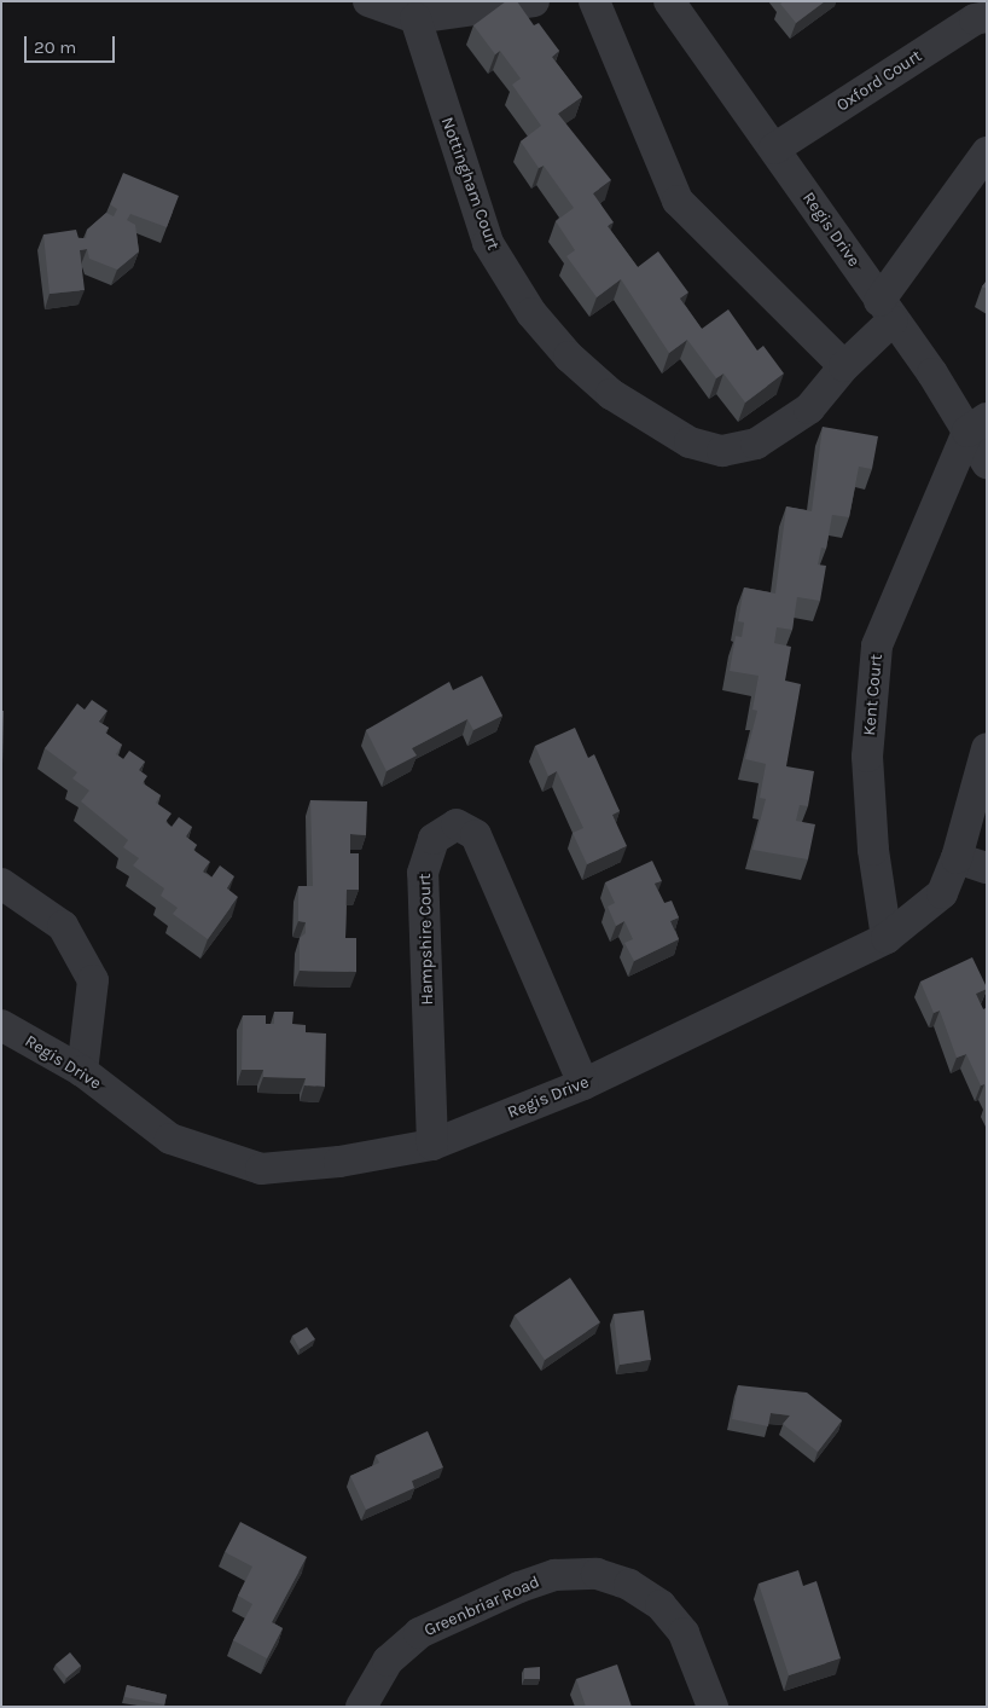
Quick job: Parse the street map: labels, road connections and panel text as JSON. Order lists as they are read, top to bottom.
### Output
{
  "streets": {
    "street": [
      "Oxford Court",
      "Nottingham Court",
      "Regis Drive",
      "Kent Court",
      "Hampshire Court",
      "Greenbriar Road"
    ]
  },
  "crossings": [
    ["Oxford Court", "Regis Drive"],
    ["Nottingham Court", "Regis Drive"],
    ["Regis Drive", "Kent Court"],
    ["Regis Drive", "Hampshire Court"]
  ],
  "scale_bar": "20 m"
}
